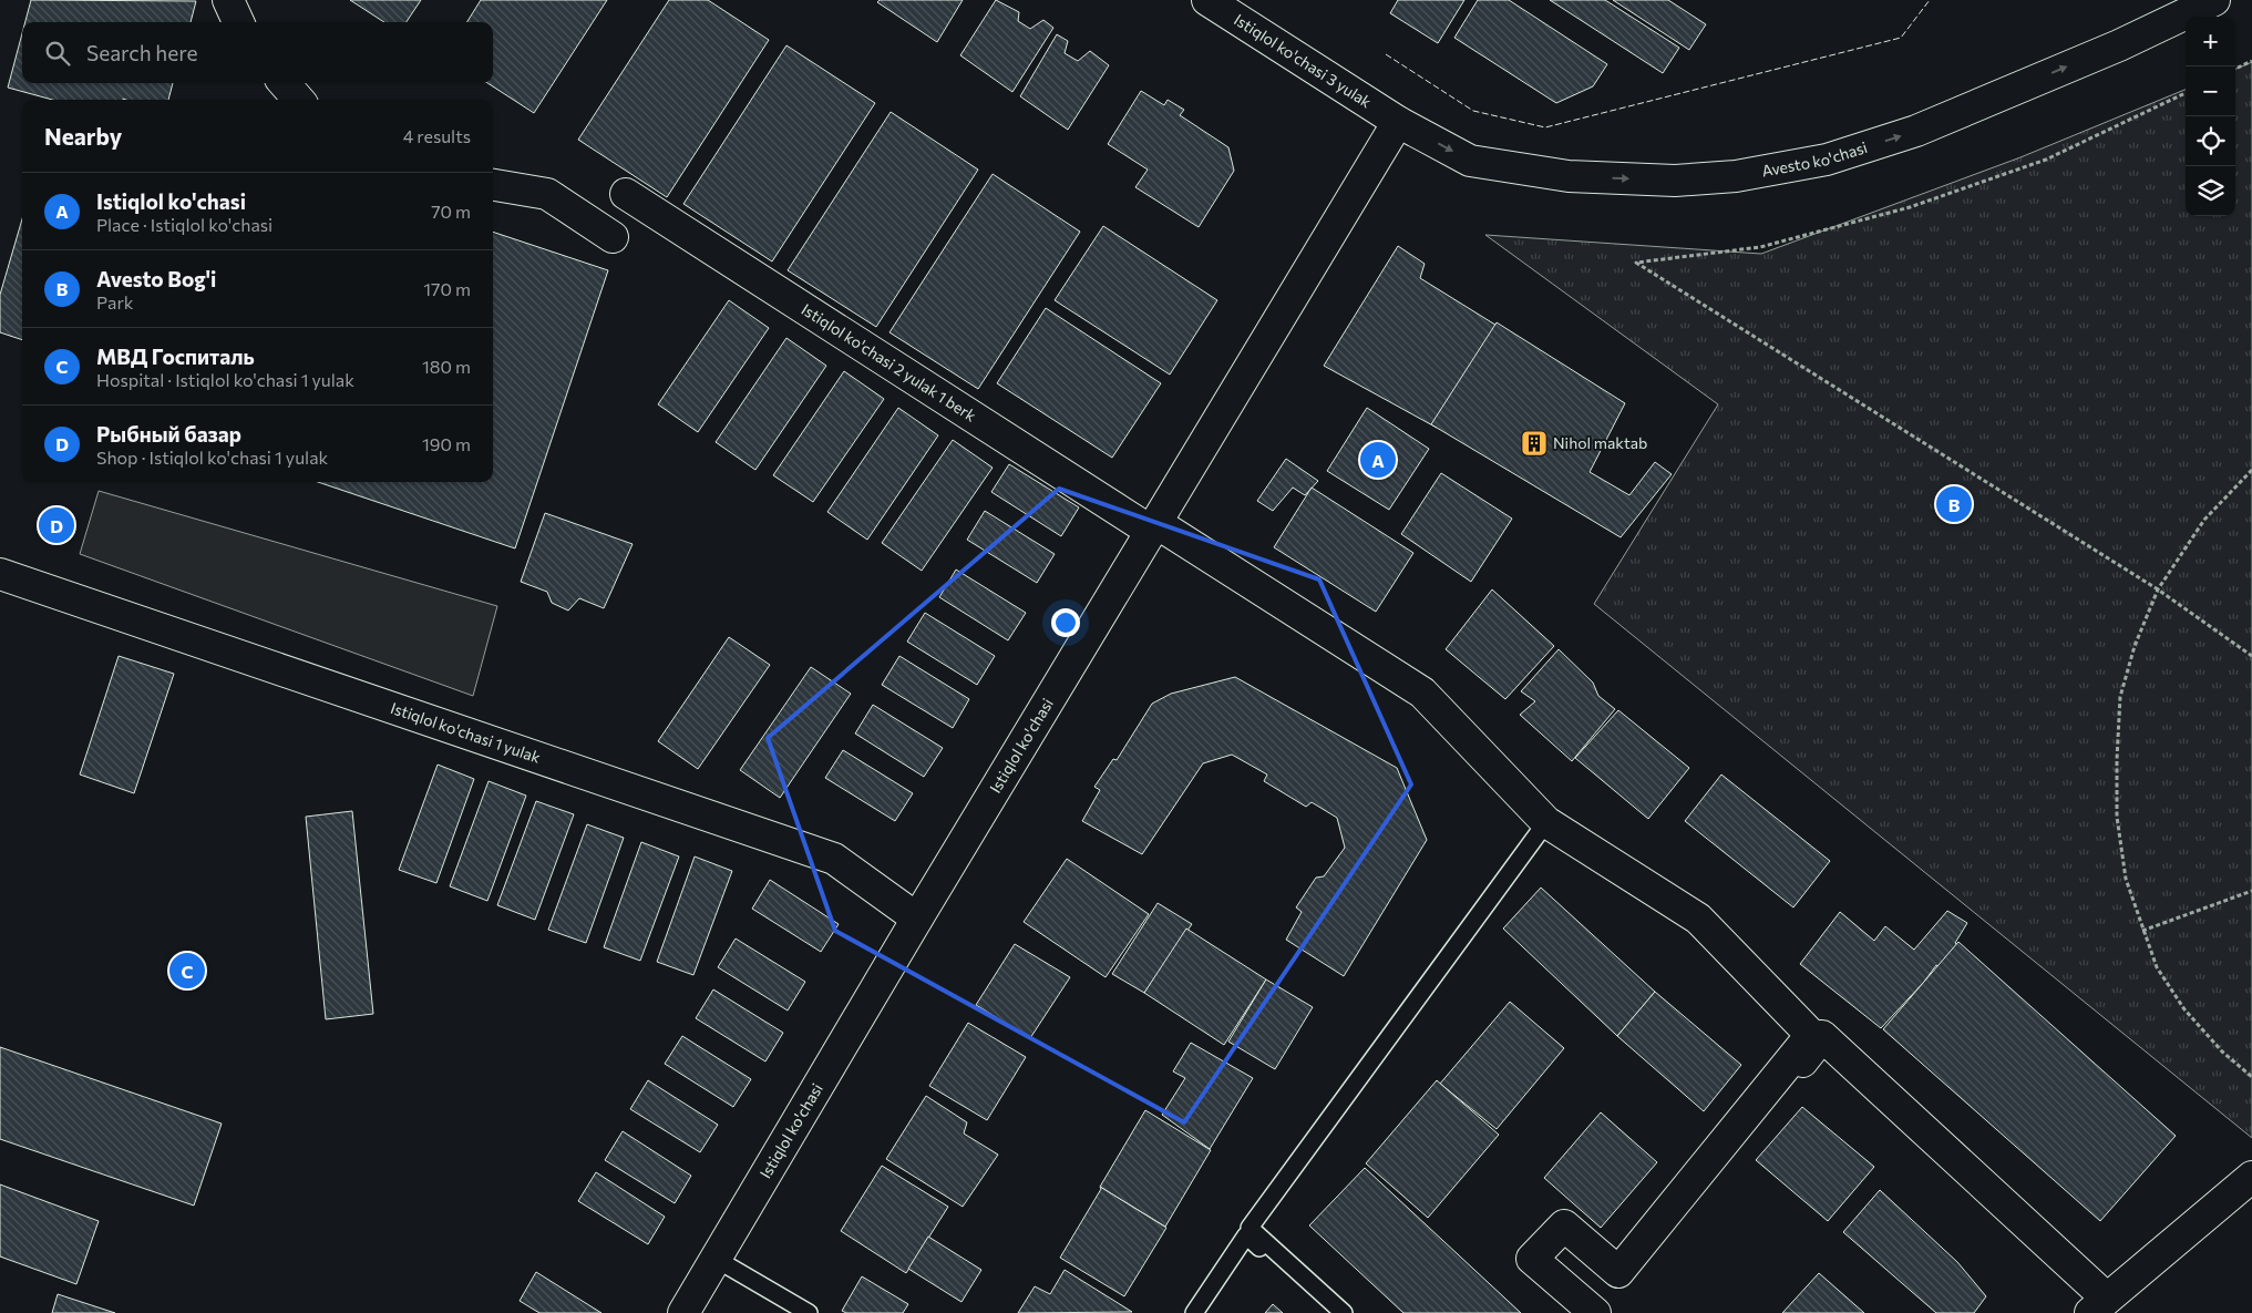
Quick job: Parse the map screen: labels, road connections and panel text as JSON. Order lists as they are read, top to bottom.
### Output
{
  "streets": {
    "street": [
      "Istiqlol ko'chasi 3 yulak",
      "Avesto ko'chasi",
      "Istiqlol ko'chasi 2 yulak 1 berk",
      "Istiqlol ko'chasi 1 yulak",
      "Istiqlol ko'chasi"
    ]
  },
  "crossings": [
    ["Istiqlol ko'chasi 3 yulak", "Avesto ko'chasi"],
    ["Istiqlol ko'chasi 3 yulak", "Istiqlol ko'chasi"],
    ["Avesto ko'chasi", "Istiqlol ko'chasi"],
    ["Istiqlol ko'chasi 2 yulak 1 berk", "Istiqlol ko'chasi"],
    ["Istiqlol ko'chasi 1 yulak", "Istiqlol ko'chasi"]
  ],
  "one_way": ["Avesto ko'chasi"],
  "places": {
    "building": ["Nihol maktab"]
  },
  "page": {
    "map_buttons": ["+", "−"],
    "search": "Search here",
    "heading": ["Nearby", "4 results"],
    "list": [
      {
        "mark": "A",
        "name": "Istiqlol ko'chasi",
        "note": "Place · Istiqlol ko'chasi",
        "value": "70 m"
      },
      {
        "mark": "B",
        "name": "Avesto Bog'i",
        "note": "Park",
        "value": "170 m"
      },
      {
        "mark": "C",
        "name": "МВД Госпиталь",
        "note": "Hospital · Istiqlol ko'chasi 1 yulak",
        "value": "180 m"
      },
      {
        "mark": "D",
        "name": "Рыбный базар",
        "note": "Shop · Istiqlol ko'chasi 1 yulak",
        "value": "190 m"
      }
    ],
    "pins": [
      "A",
      "B",
      "D",
      "C"
    ]
  }
}
